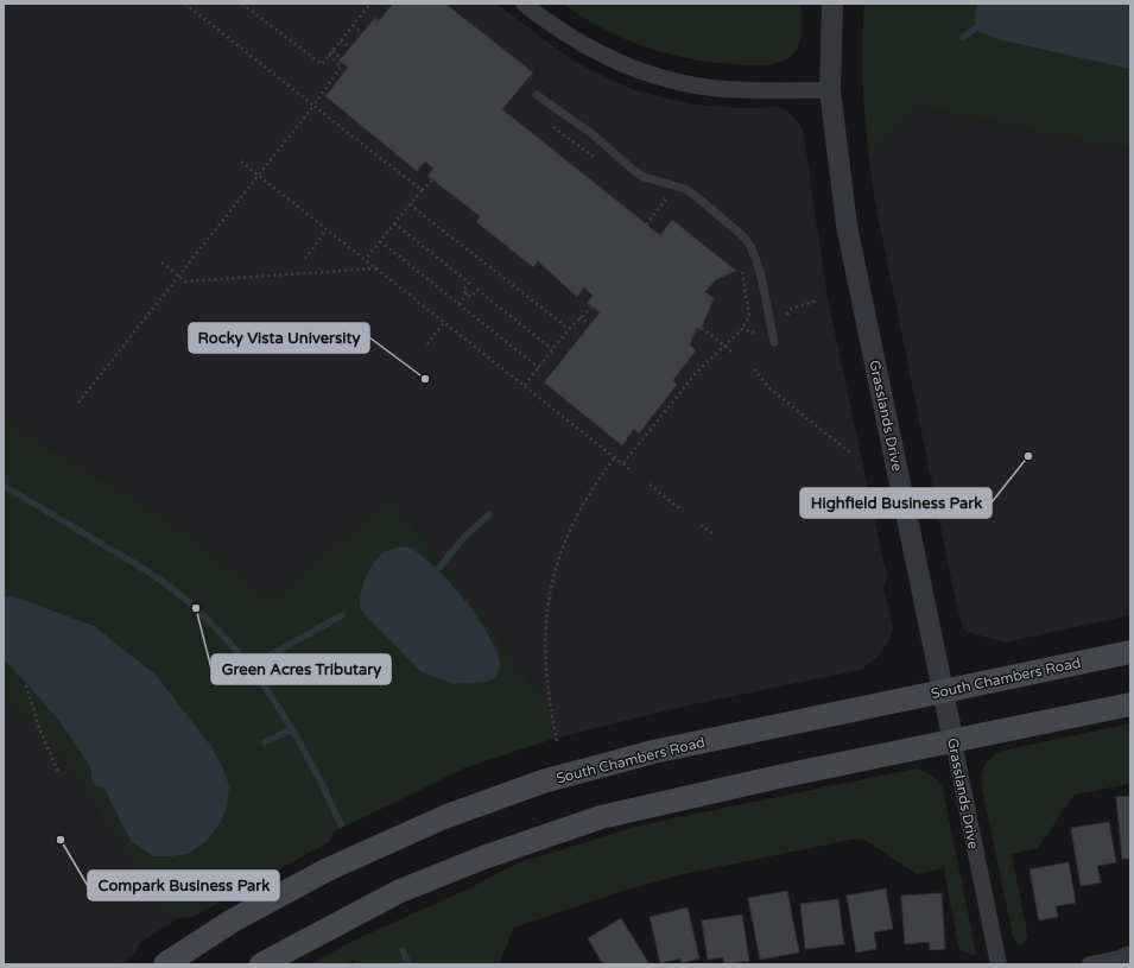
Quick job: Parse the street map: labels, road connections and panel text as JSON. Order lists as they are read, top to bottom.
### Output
{
  "streets": {
    "main road": ["South Chambers Road"],
    "street": ["Grasslands Drive"]
  },
  "crossings": [
    ["Grasslands Drive", "South Chambers Road"]
  ],
  "places": [
    "Rocky Vista University",
    "Highfield Business Park",
    "Green Acres Tributary",
    "Compark Business Park"
  ]
}
